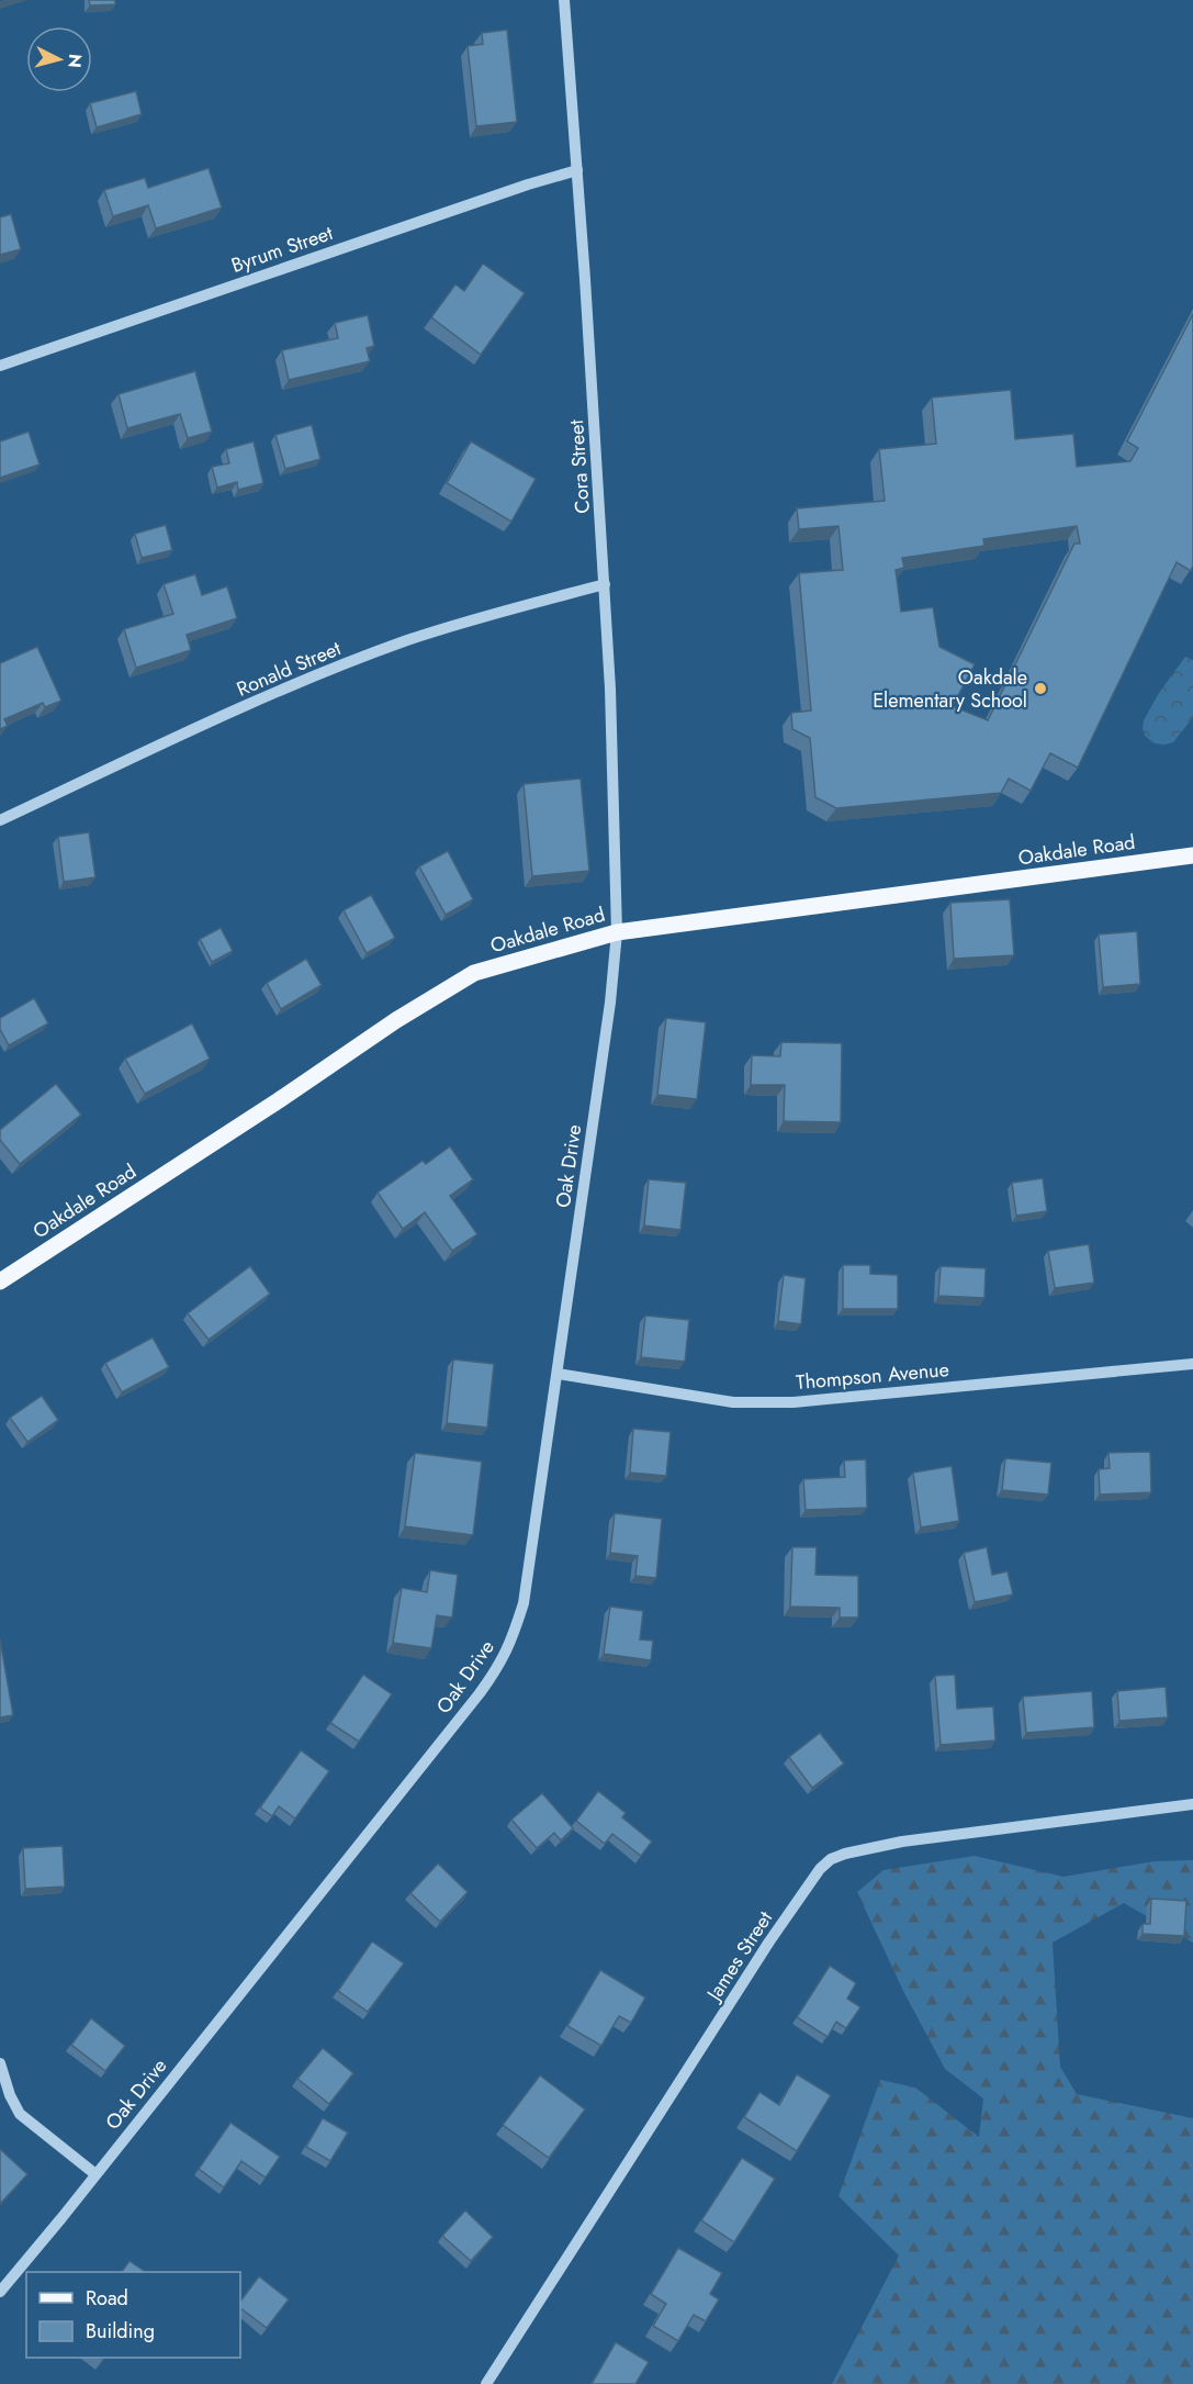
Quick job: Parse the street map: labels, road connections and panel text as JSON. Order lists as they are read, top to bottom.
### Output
{
  "streets": {
    "main road": ["Oakdale Road"],
    "street": [
      "Byrum Street",
      "Cora Street",
      "Ronald Street",
      "Oak Drive",
      "Thompson Avenue",
      "James Street"
    ]
  },
  "crossings": [
    ["Byrum Street", "Cora Street"],
    ["Cora Street", "Ronald Street"],
    ["Cora Street", "Oakdale Road"],
    ["Cora Street", "Oak Drive"],
    ["Oakdale Road", "Oak Drive"],
    ["Oak Drive", "Thompson Avenue"]
  ],
  "places": ["Oakdale Elementary School"],
  "legend": ["Road", "Building"],
  "north": "right"
}
